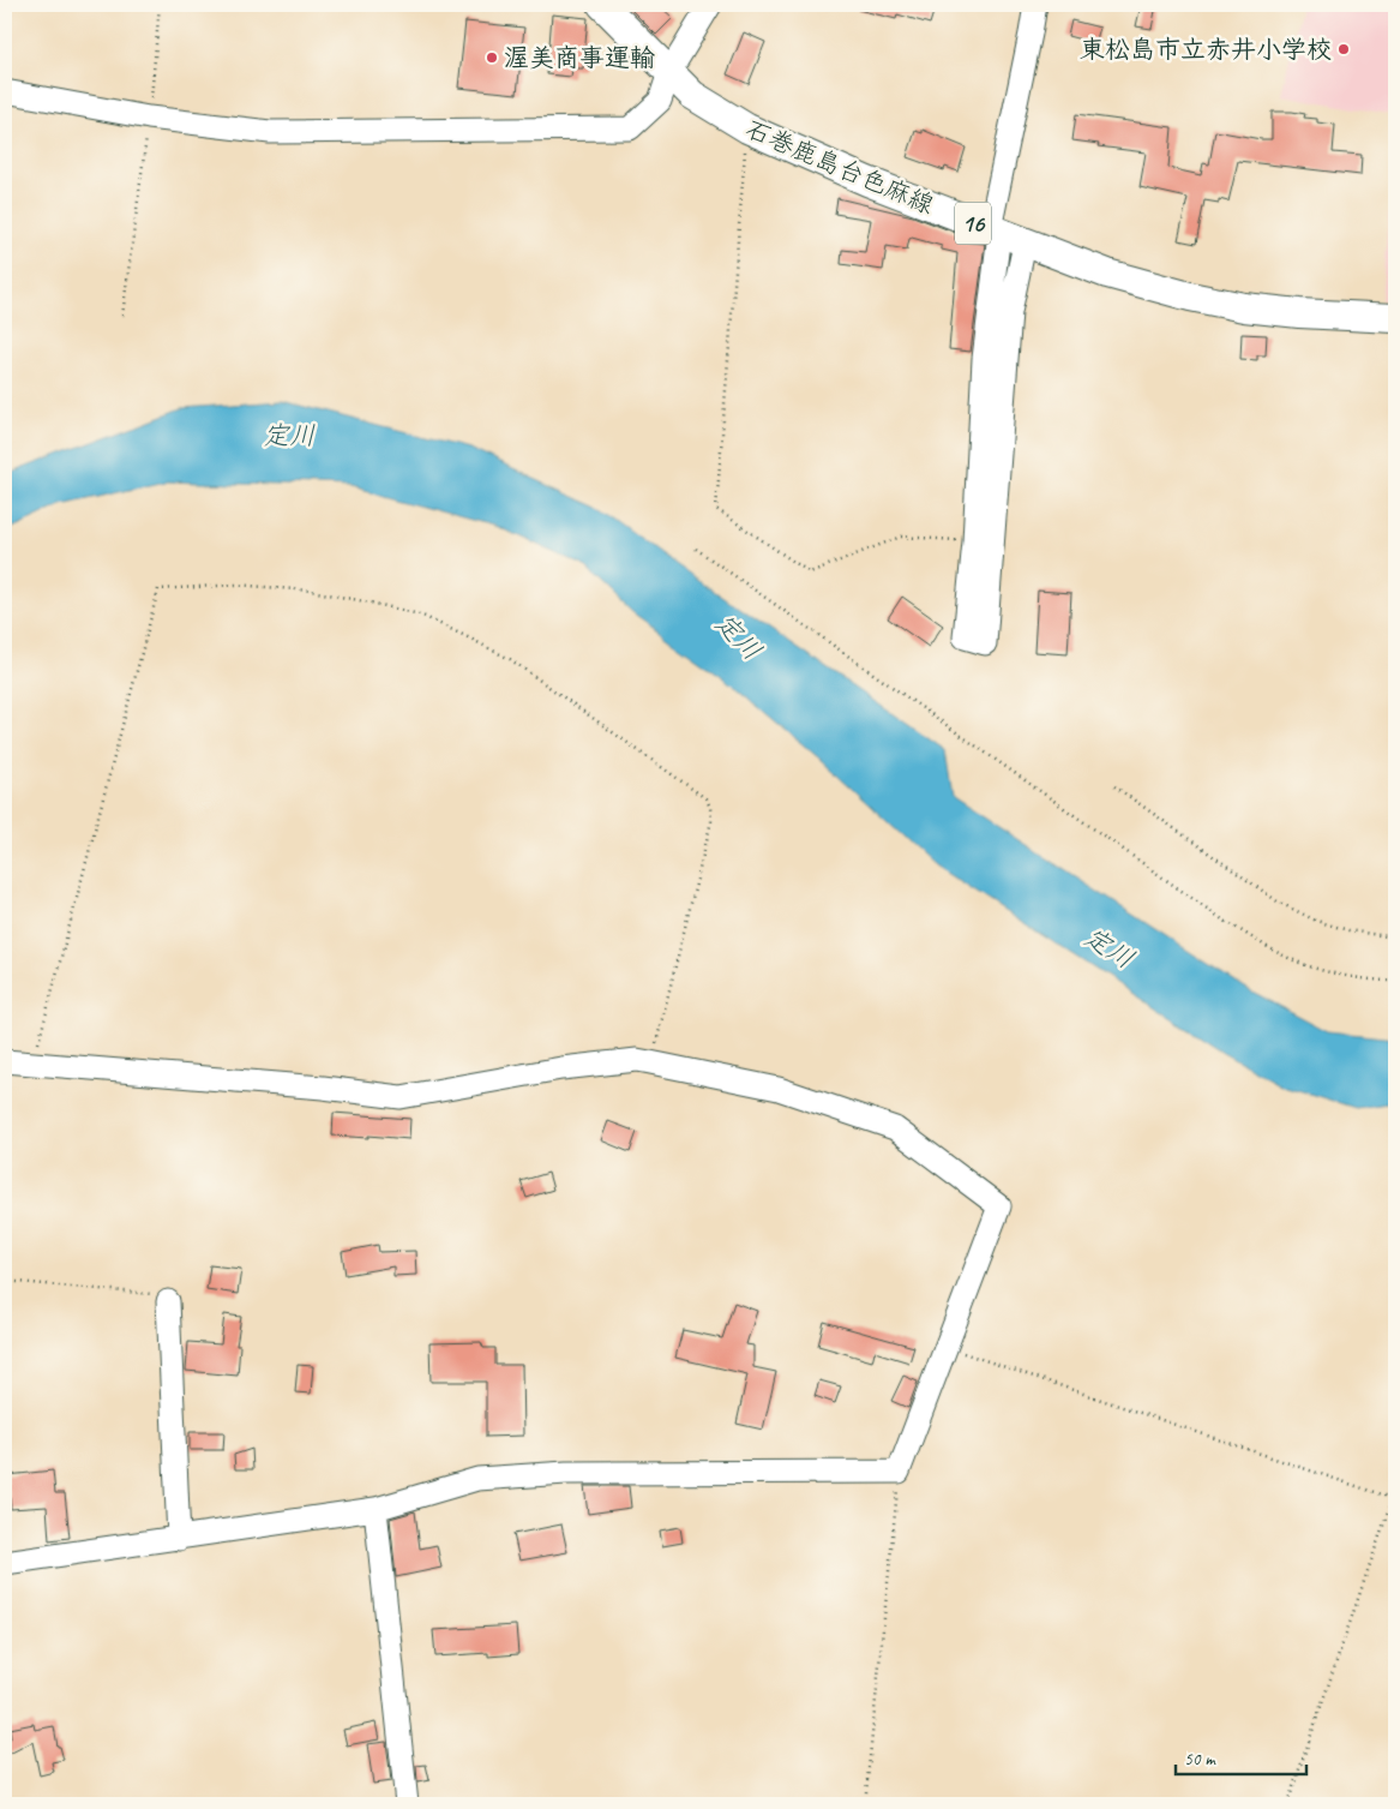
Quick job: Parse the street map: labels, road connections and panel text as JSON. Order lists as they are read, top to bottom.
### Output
{
  "streets": {
    "main road": ["石巻鹿島台色麻線", "16"]
  },
  "water": ["定川"],
  "places": ["東松島市立赤井小学校", "渥美商事運輸"],
  "scale_bar": "50 m"
}
